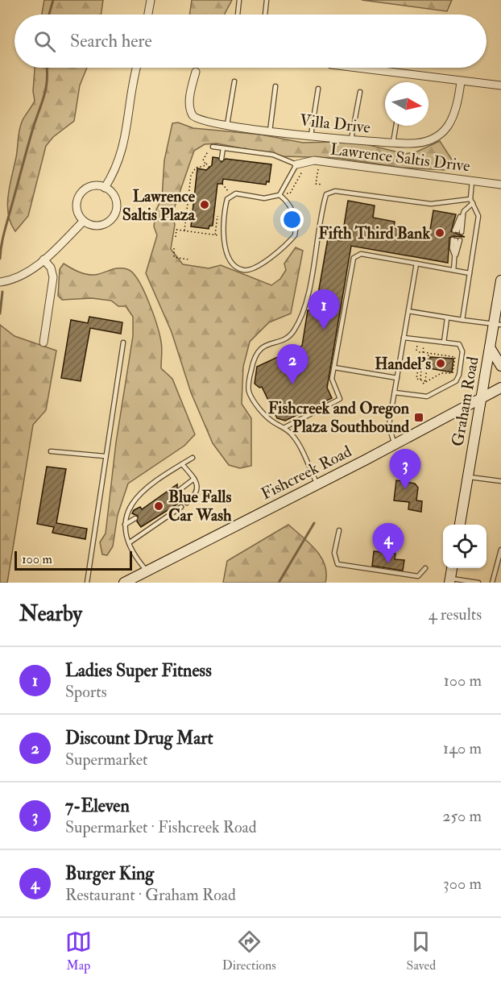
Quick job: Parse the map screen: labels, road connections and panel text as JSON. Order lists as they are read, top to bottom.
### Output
{
  "streets": {
    "main road": ["Graham Road", "Fishcreek Road"],
    "street": ["Villa Drive", "Lawrence Saltis Drive"]
  },
  "crossings": [
    ["Graham Road", "Fishcreek Road"]
  ],
  "places": {
    "other": [
      "Lawrence Saltis Plaza",
      "Fifth Third Bank",
      "Handel's",
      "Blue Falls Car Wash"
    ],
    "transit": ["Fishcreek and Oregon Plaza Southbound"]
  },
  "scale_bar": "100 m",
  "north": "right",
  "page": {
    "search": "Search here",
    "pins": [
      "1",
      "2",
      "3",
      "4"
    ],
    "scale": "100 m",
    "heading": ["Nearby", "4 results"],
    "list": [
      {
        "mark": "1",
        "name": "Ladies Super Fitness",
        "note": "Sports",
        "value": "100 m"
      },
      {
        "mark": "2",
        "name": "Discount Drug Mart",
        "note": "Supermarket",
        "value": "140 m"
      },
      {
        "mark": "3",
        "name": "7-Eleven",
        "note": "Supermarket · Fishcreek Road",
        "value": "250 m"
      },
      {
        "mark": "4",
        "name": "Burger King",
        "note": "Restaurant · Graham Road",
        "value": "300 m"
      }
    ],
    "nav": ["Map", "Directions", "Saved"]
  }
}
